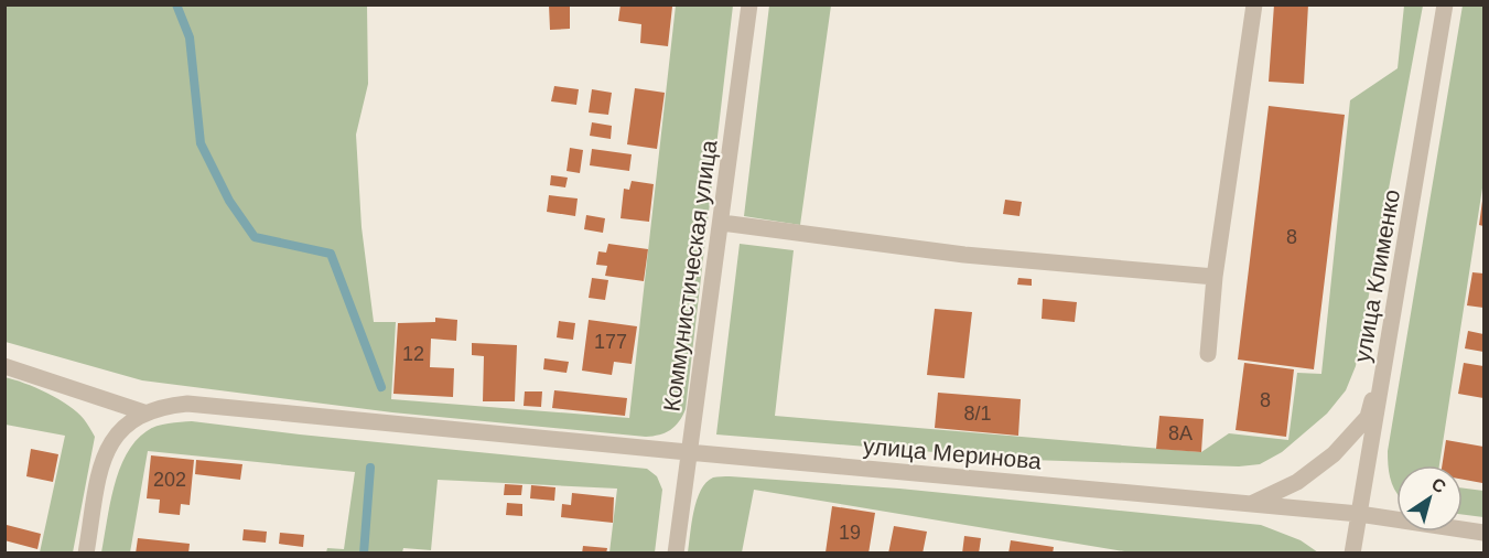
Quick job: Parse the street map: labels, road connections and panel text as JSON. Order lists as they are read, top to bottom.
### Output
{
  "streets": {
    "street": ["Коммунистическая улица", "улица Клименко", "улица Меринова"]
  },
  "crossings": [
    ["Коммунистическая улица", "улица Меринова"],
    ["улица Клименко", "улица Меринова"]
  ],
  "house_numbers": [
    "8",
    "177",
    "12",
    "8",
    "8/1",
    "8А",
    "202",
    "19"
  ],
  "north": "top right"
}
